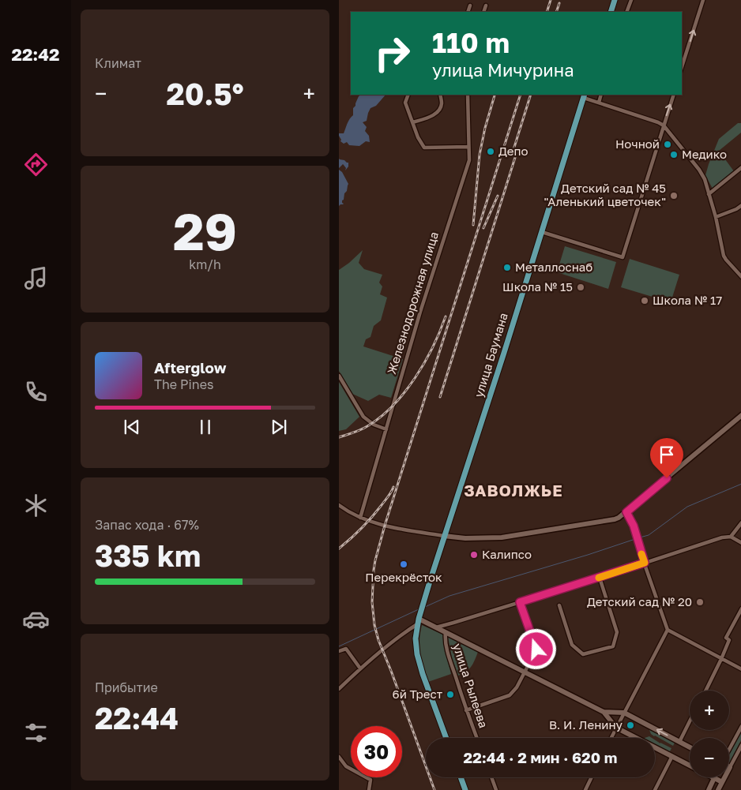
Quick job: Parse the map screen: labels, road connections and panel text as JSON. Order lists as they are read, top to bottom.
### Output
{
  "streets": {
    "main road": ["улица Баумана"],
    "street": ["Железнодорожная улица", "улица Рылеева"]
  },
  "districts": ["ЗАВОЛЖЬЕ"],
  "places": [
    "Ночной",
    "Депо",
    "Медико",
    "Детский сад № 45 \"Аленький цветочек\"",
    "Металлоснаб",
    "Школа № 15",
    "Школа № 17",
    "Калипсо",
    "Перекрёсток",
    "Детский сад № 20",
    "6й Трест",
    "В. И. Ленину"
  ],
  "page": {
    "tabs": "22:42",
    "tile": [
      "Климат",
      ["29", "km/h"],
      ["Запас хода · 67%", "335 km"],
      ["Прибытие", "22:44"]
    ],
    "turn": ["110 m", "улица Мичурина"],
    "heat": ["−", "20.5°", "+"],
    "song": ["Afterglow", "The Pines"],
    "map_buttons": ["+", "−"],
    "limit": "30",
    "trip": "22:44 · 2 мин · 620 m"
  }
}
